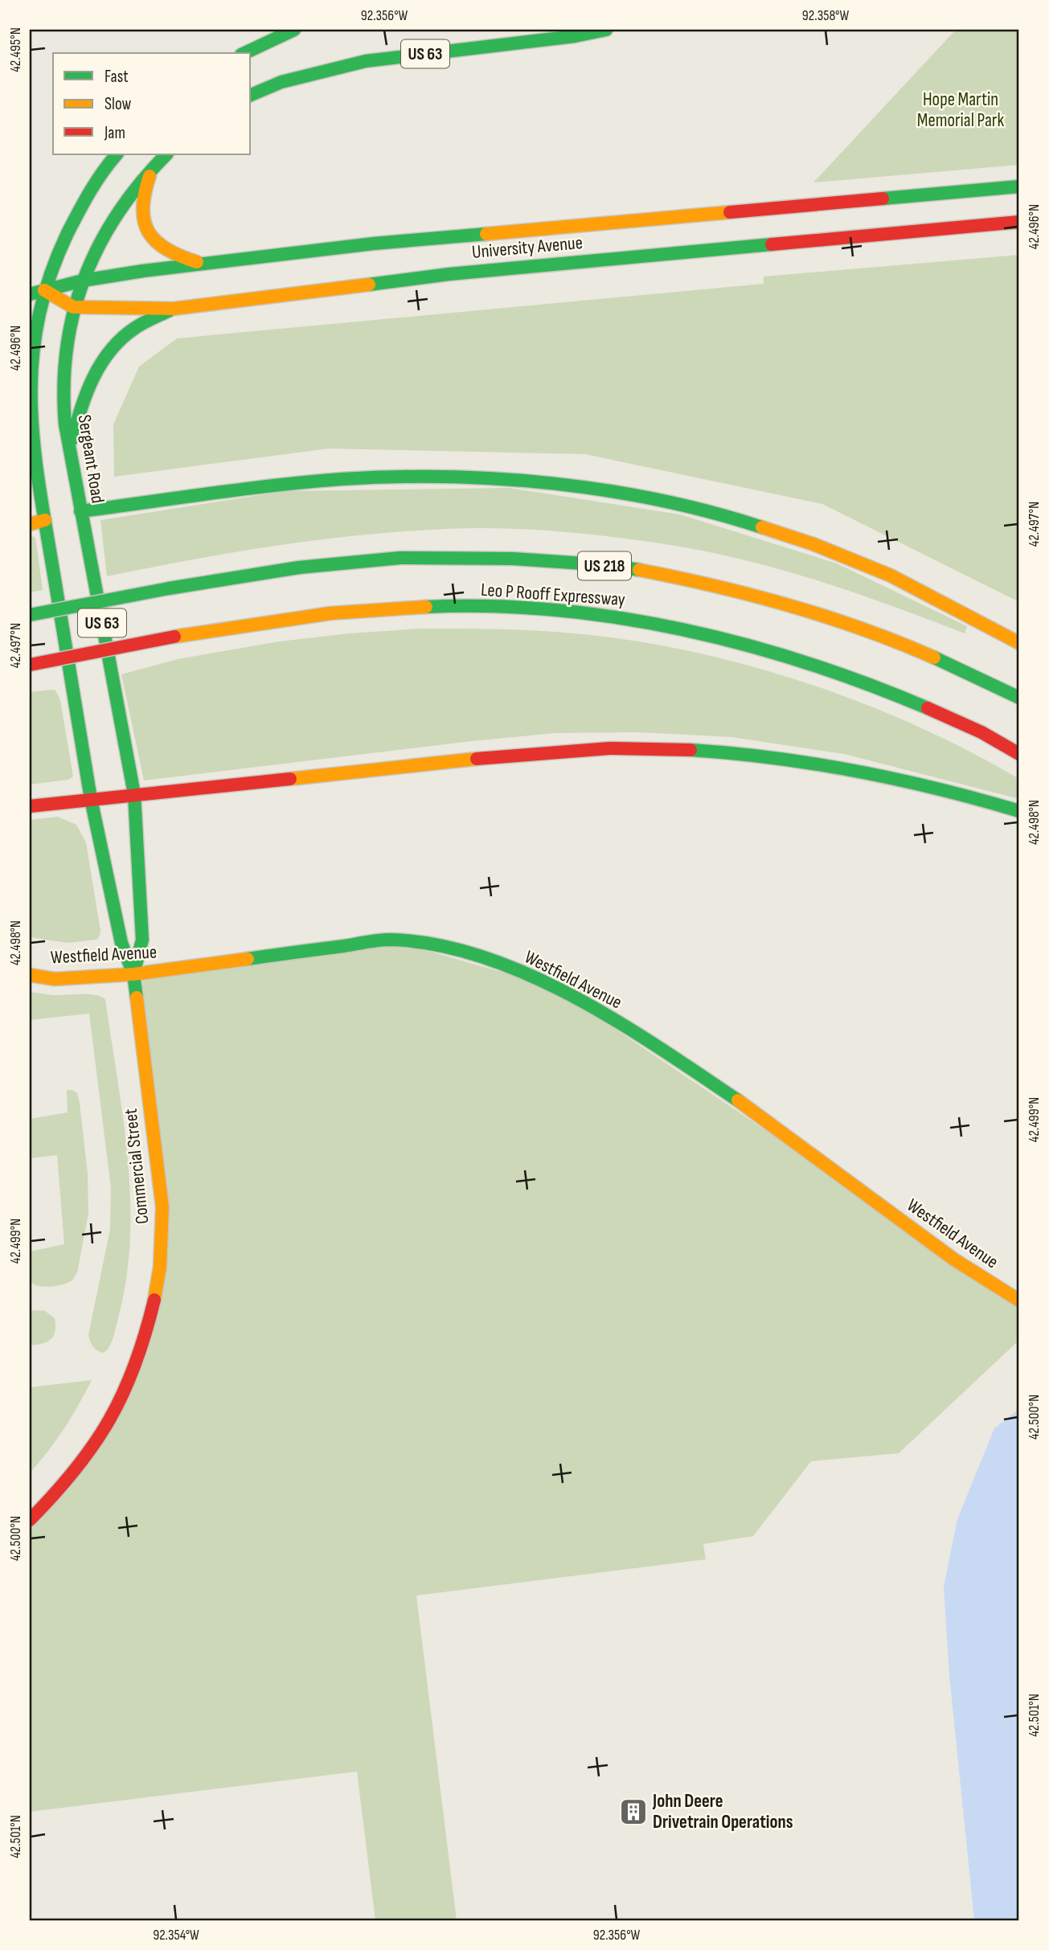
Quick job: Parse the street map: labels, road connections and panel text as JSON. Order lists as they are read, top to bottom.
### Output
{
  "streets": {
    "main road": [
      "US 63",
      "University Avenue",
      "Sergeant Road",
      "US 218",
      "Leo P Rooff Expressway",
      "Westfield Avenue",
      "Commercial Street"
    ]
  },
  "crossings": [
    ["University Avenue", "Sergeant Road"],
    ["Sergeant Road", "Westfield Avenue"],
    ["Sergeant Road", "Commercial Street"],
    ["Westfield Avenue", "Commercial Street"]
  ],
  "parks": ["Hope Martin Memorial Park"],
  "places": {
    "building": ["John Deere Drivetrain Operations"]
  },
  "legend": ["Fast", "Slow", "Jam"],
  "coordinates": [
    "92.356°W",
    "92.358°W",
    "42.495°N",
    "42.496°N",
    "42.497°N",
    "42.498°N",
    "42.499°N",
    "42.500°N",
    "42.501°N",
    "92.354°W"
  ]
}
